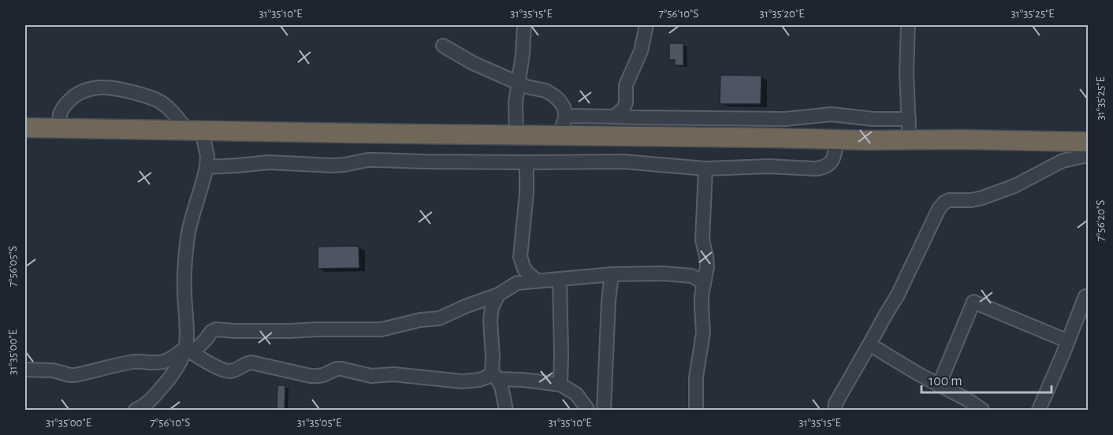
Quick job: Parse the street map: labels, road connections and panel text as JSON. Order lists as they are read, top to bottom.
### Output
{
  "scale_bar": "100 m",
  "coordinates": [
    "31°35'10\"E",
    "31°35'15\"E",
    "7°56'10\"S",
    "31°35'20\"E",
    "31°35'25\"E",
    "7°56'20\"S",
    "7°56'05\"S",
    "31°35'00\"E",
    "31°35'05\"E"
  ]
}
